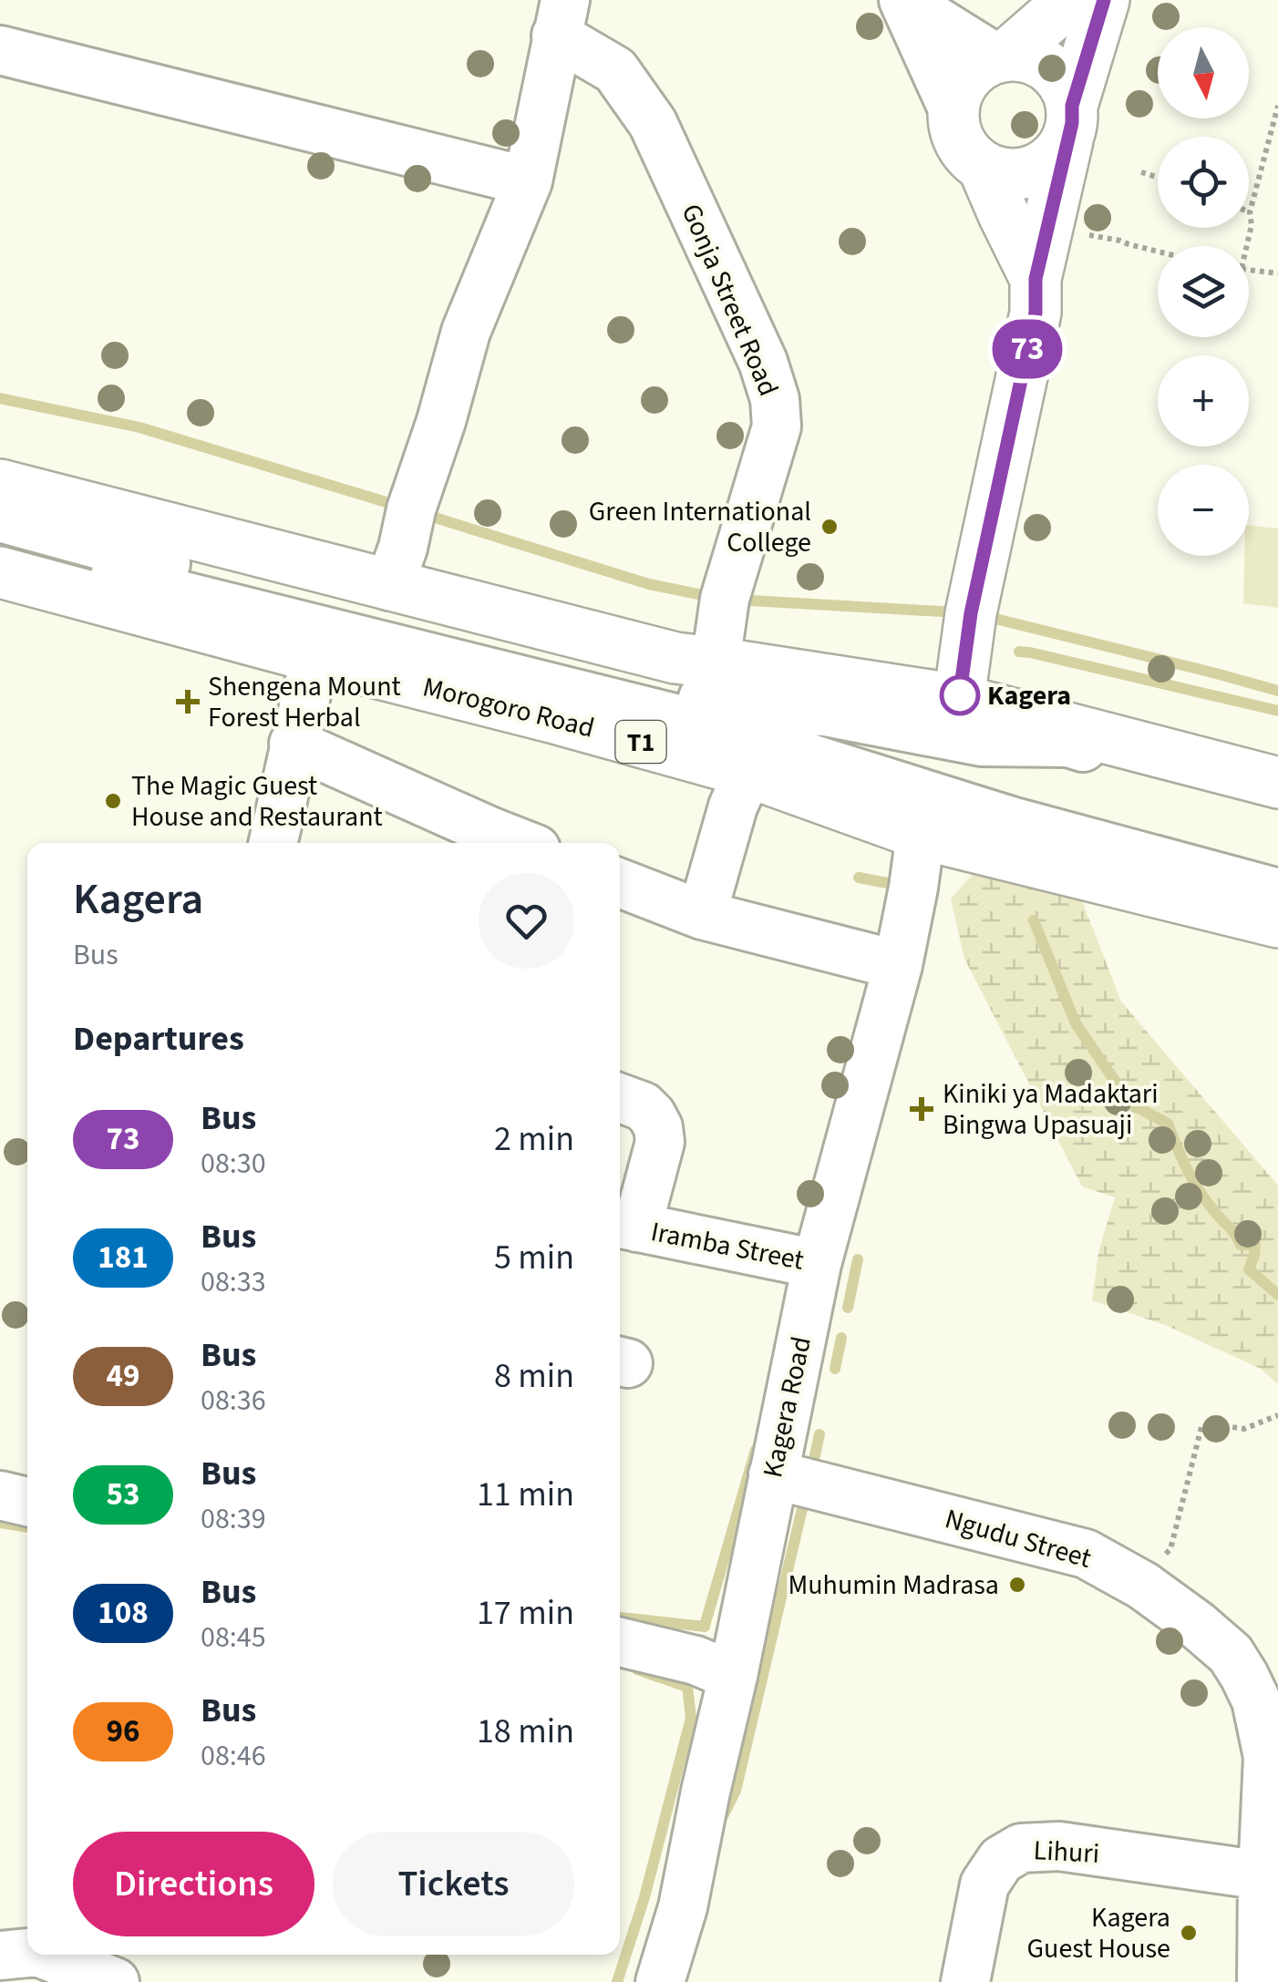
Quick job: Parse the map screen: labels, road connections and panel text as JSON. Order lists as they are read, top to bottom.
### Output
{
  "streets": {
    "main road": ["Morogoro Road", "T1"],
    "street": [
      "Gonja Street Road",
      "Iramba Street",
      "Kagera Road",
      "Ngudu Street",
      "Lihuri"
    ]
  },
  "crossings": [
    ["Morogoro Road", "Kagera Road"],
    ["Iramba Street", "Kagera Road"],
    ["Kagera Road", "Ngudu Street"],
    ["Ngudu Street", "Lihuri"]
  ],
  "places": {
    "other": [
      "Green International College",
      "Kagera",
      "The Magic Guest House and Restaurant",
      "Muhumin Madrasa",
      "Kagera Guest House"
    ],
    "health": ["Shengena Mount Forest Herbal", "Kiniki ya Madaktari Bingwa Upasuaji"]
  },
  "lines": ["bus line 73"],
  "north": "bottom",
  "page": {
    "on_map": "73",
    "map_buttons": ["+", "−"],
    "heading": [
      ["Kagera", "Bus"],
      "Departures"
    ],
    "list": [
      {
        "mark": "73",
        "name": "Bus",
        "note": "08:30",
        "value": "2 min"
      },
      {
        "mark": "181",
        "name": "Bus",
        "note": "08:33",
        "value": "5 min"
      },
      {
        "mark": "49",
        "name": "Bus",
        "note": "08:36",
        "value": "8 min"
      },
      {
        "mark": "53",
        "name": "Bus",
        "note": "08:39",
        "value": "11 min"
      },
      {
        "mark": "108",
        "name": "Bus",
        "note": "08:45",
        "value": "17 min"
      },
      {
        "mark": "96",
        "name": "Bus",
        "note": "08:46",
        "value": "18 min"
      }
    ],
    "buttons": ["Directions", "Tickets"]
  }
}
